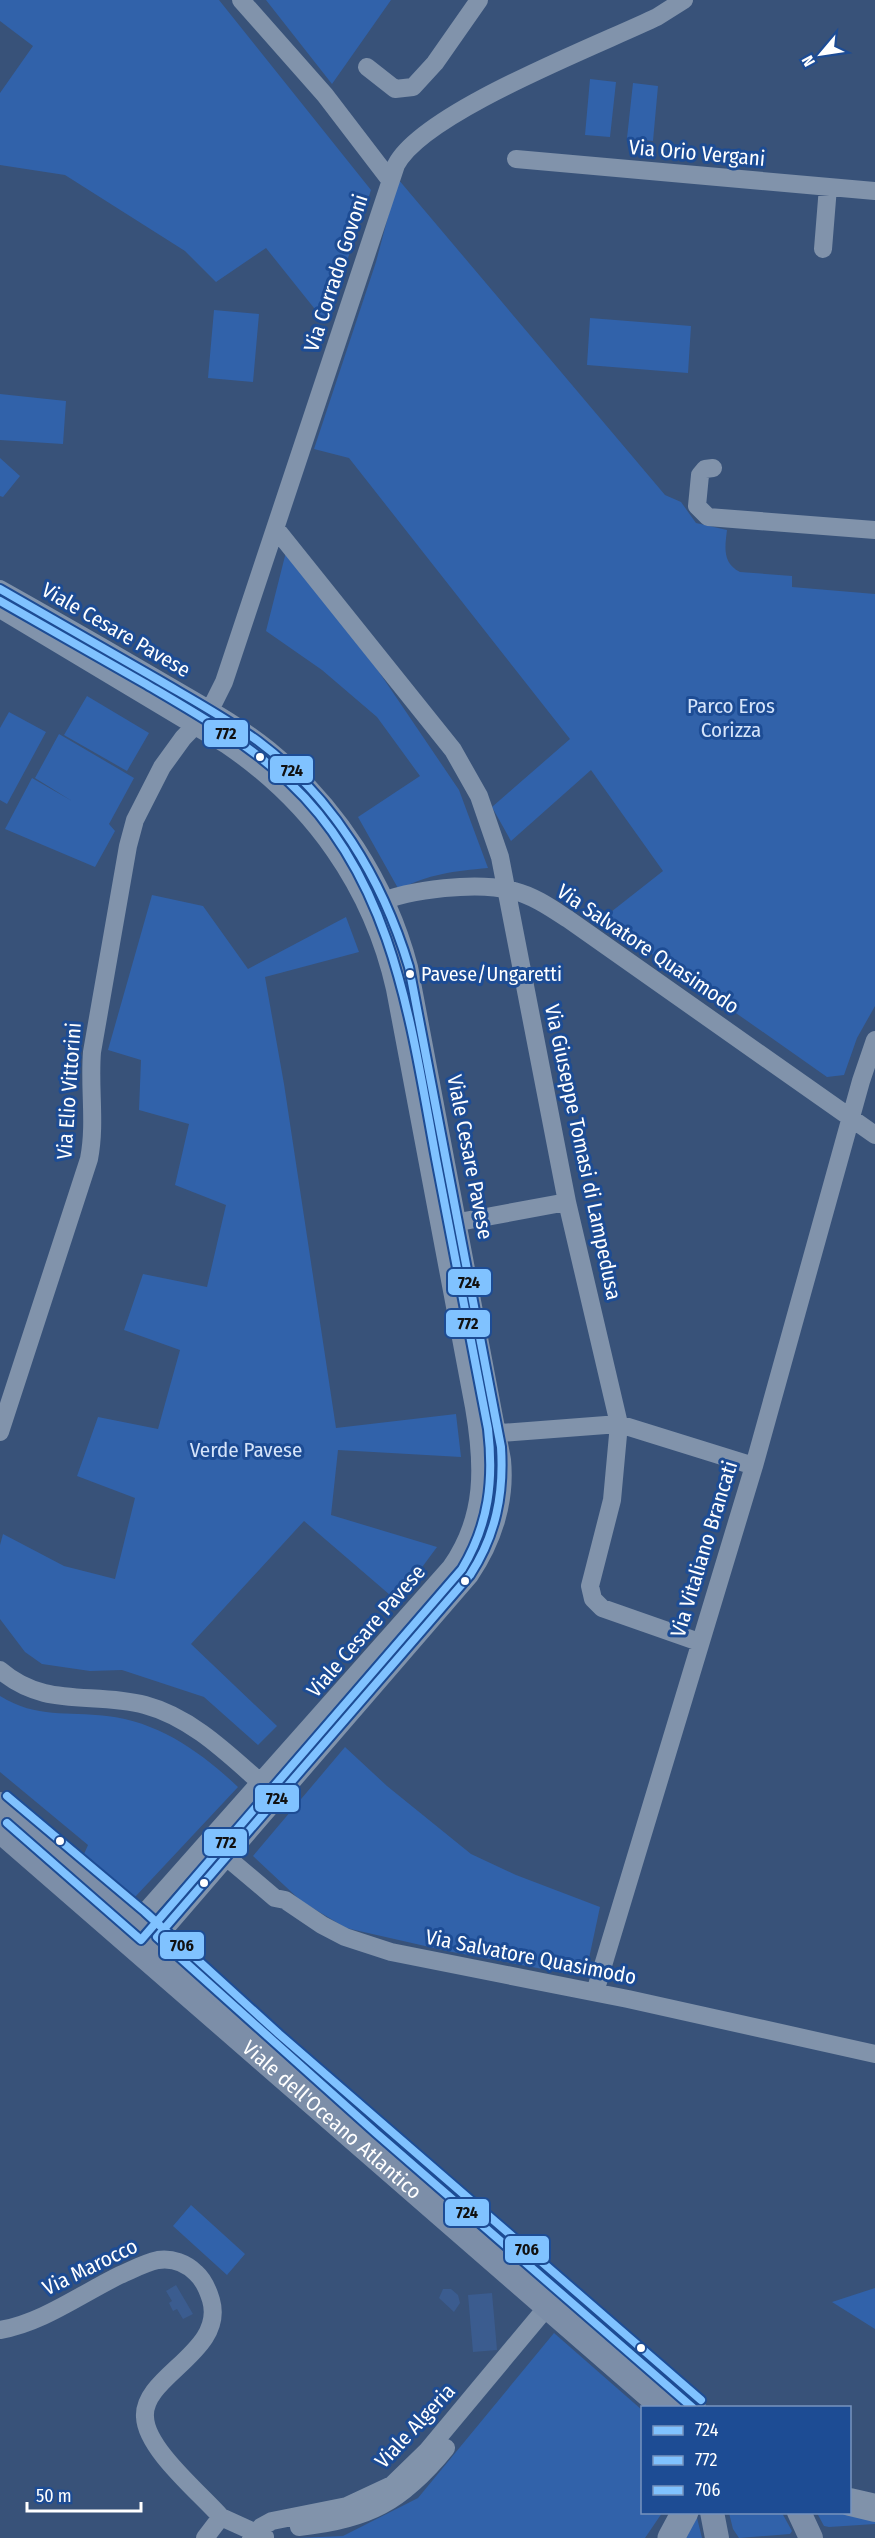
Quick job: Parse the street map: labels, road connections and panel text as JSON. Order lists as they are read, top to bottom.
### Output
{
  "streets": {
    "main road": ["Viale dell'Oceano Atlantico"],
    "street": [
      "Via Orio Vergani",
      "Via Corrado Govoni",
      "Viale Cesare Pavese",
      "Via Salvatore Quasimodo",
      "Via Elio Vittorini",
      "Via Giuseppe Tomasi di Lampedusa",
      "Via Vitaliano Brancati",
      "Via Marocco",
      "Viale Algeria"
    ]
  },
  "crossings": [
    ["Via Corrado Govoni", "Viale Cesare Pavese"],
    ["Via Corrado Govoni", "Via Giuseppe Tomasi di Lampedusa"],
    ["Viale Cesare Pavese", "Via Salvatore Quasimodo"],
    ["Viale Cesare Pavese", "Via Elio Vittorini"],
    ["Viale Cesare Pavese", "Viale dell'Oceano Atlantico"],
    ["Via Salvatore Quasimodo", "Via Giuseppe Tomasi di Lampedusa"],
    ["Via Salvatore Quasimodo", "Via Vitaliano Brancati"],
    ["Via Giuseppe Tomasi di Lampedusa", "Via Vitaliano Brancati"],
    ["Viale dell'Oceano Atlantico", "Viale Algeria"]
  ],
  "parks": ["Parco Eros Corizza", "Verde Pavese"],
  "places": ["Pavese/Ungaretti"],
  "lines": ["transit line 724", "transit line 772", "transit line 706"],
  "legend": ["724", "772", "706"],
  "scale_bar": "50 m",
  "north": "bottom left"
}
